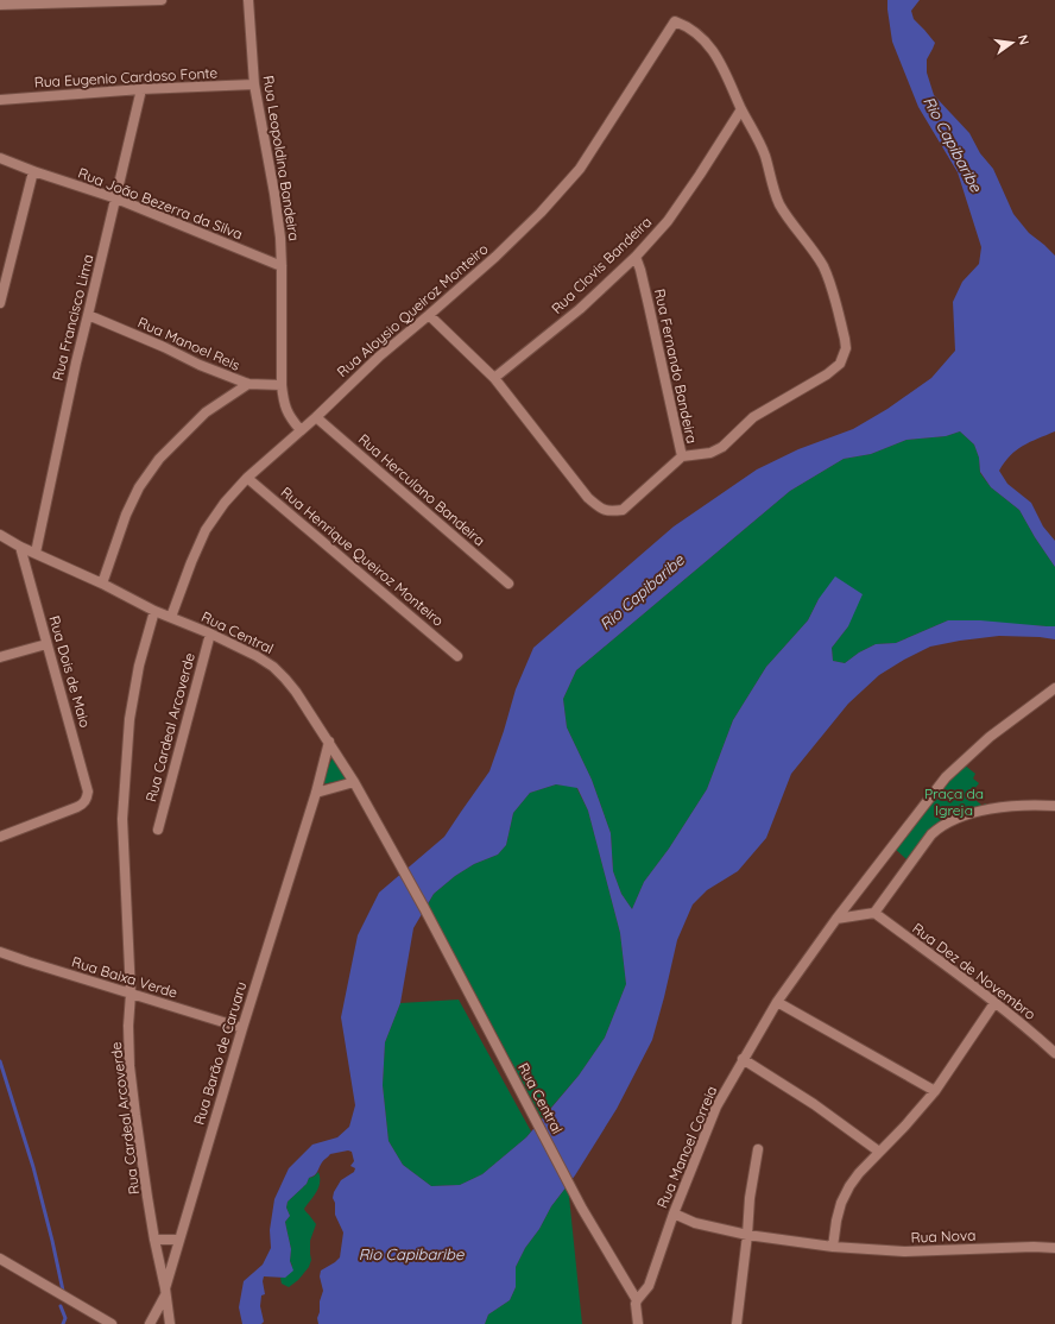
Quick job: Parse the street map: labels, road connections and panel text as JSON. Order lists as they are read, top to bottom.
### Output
{
  "streets": {
    "street": [
      "Rua Eugenio Cardoso Fonte",
      "Rua Leopoldina Bandeira",
      "Rua João Bezerra da Silva",
      "Rua Clovis Bandeira",
      "Rua Aloysio Queiroz Monteiro",
      "Rua Francisco Lima",
      "Rua Manoel Reis",
      "Rua Fernando Bandeira",
      "Rua Herculano Bandeira",
      "Rua Henrique Queiroz Monteiro",
      "Rua Central",
      "Rua Dois de Maio",
      "Rua Cardeal Arcoverde",
      "Rua Dez de Novembro",
      "Rua Baixa Verde",
      "Rua Barão de Caruaru",
      "Rua Manoel Correia",
      "Rua Nova"
    ]
  },
  "crossings": [
    ["Rua Eugenio Cardoso Fonte", "Rua Leopoldina Bandeira"],
    ["Rua Eugenio Cardoso Fonte", "Rua Francisco Lima"],
    ["Rua Leopoldina Bandeira", "Rua João Bezerra da Silva"],
    ["Rua Leopoldina Bandeira", "Rua Aloysio Queiroz Monteiro"],
    ["Rua Leopoldina Bandeira", "Rua Manoel Reis"],
    ["Rua João Bezerra da Silva", "Rua Francisco Lima"],
    ["Rua Clovis Bandeira", "Rua Aloysio Queiroz Monteiro"],
    ["Rua Clovis Bandeira", "Rua Fernando Bandeira"],
    ["Rua Aloysio Queiroz Monteiro", "Rua Fernando Bandeira"],
    ["Rua Aloysio Queiroz Monteiro", "Rua Herculano Bandeira"],
    ["Rua Aloysio Queiroz Monteiro", "Rua Henrique Queiroz Monteiro"],
    ["Rua Aloysio Queiroz Monteiro", "Rua Central"],
    ["Rua Francisco Lima", "Rua Manoel Reis"],
    ["Rua Francisco Lima", "Rua Central"],
    ["Rua Central", "Rua Dois de Maio"],
    ["Rua Central", "Rua Cardeal Arcoverde"],
    ["Rua Central", "Rua Barão de Caruaru"],
    ["Rua Central", "Rua Manoel Correia"],
    ["Rua Cardeal Arcoverde", "Rua Baixa Verde"],
    ["Rua Cardeal Arcoverde", "Rua Barão de Caruaru"],
    ["Rua Baixa Verde", "Rua Barão de Caruaru"],
    ["Rua Manoel Correia", "Rua Nova"]
  ],
  "water": ["Rio Capibaribe"],
  "parks": ["Praça da Igreja"],
  "north": "right"
}
